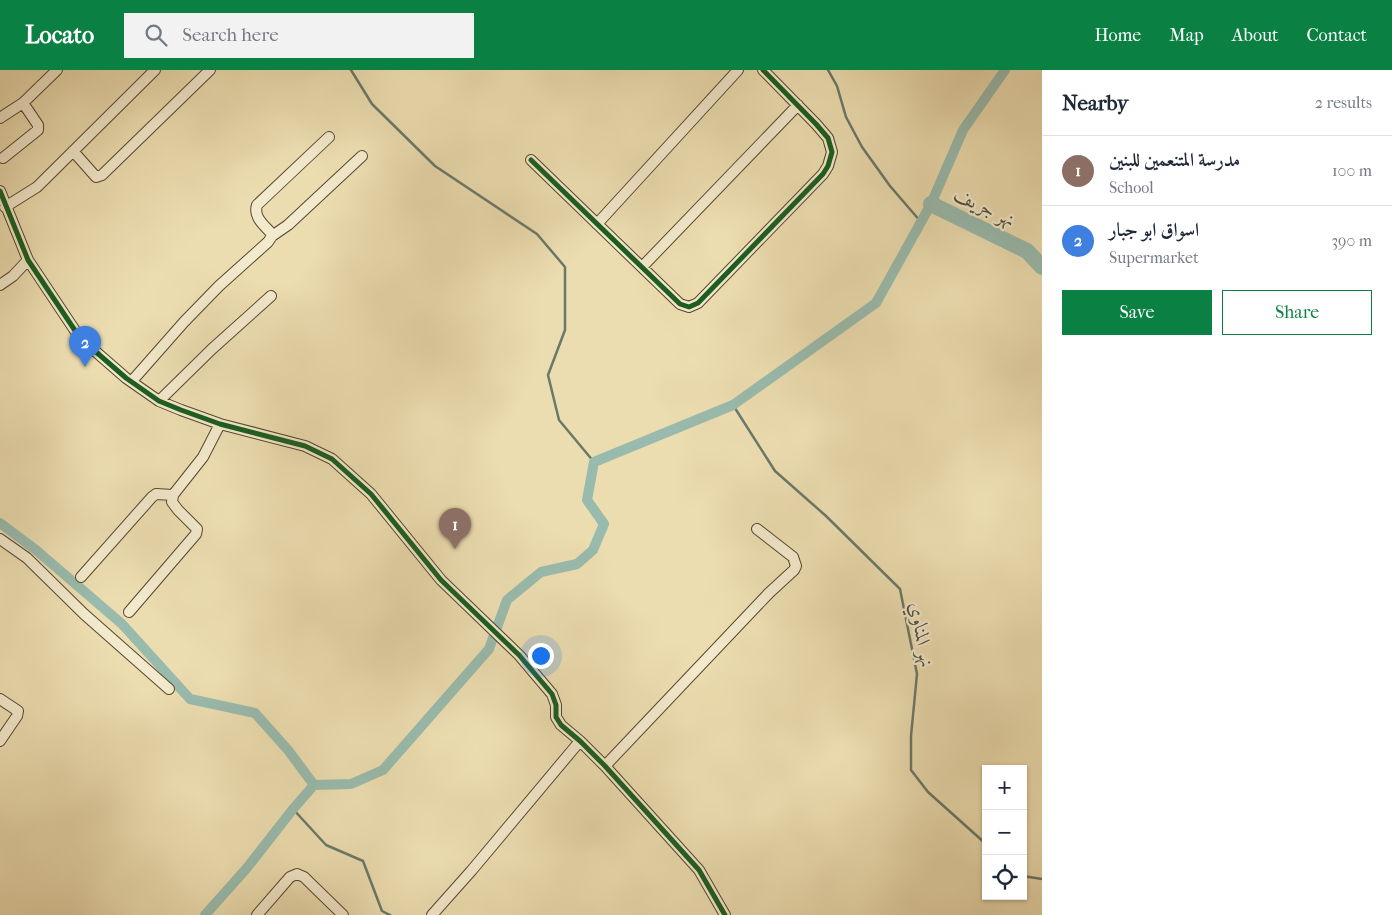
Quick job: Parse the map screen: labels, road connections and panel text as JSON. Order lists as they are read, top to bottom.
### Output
{
  "water": ["نهر جريف", "نهر المناوي"],
  "page": {
    "header": "Locato",
    "search": "Search here",
    "nav": [
      "Home",
      "Map",
      "About",
      "Contact"
    ],
    "heading": ["Nearby", "2 results"],
    "list": [
      {
        "mark": "1",
        "name": "مدرسة المتنعمين للبنين",
        "note": "School",
        "value": "100 m"
      },
      {
        "mark": "2",
        "name": "اسواق ابو جبار",
        "note": "Supermarket",
        "value": "390 m"
      }
    ],
    "buttons": ["Save", "Share"],
    "pins": ["2", "1"],
    "map_buttons": ["+", "−"]
  }
}
